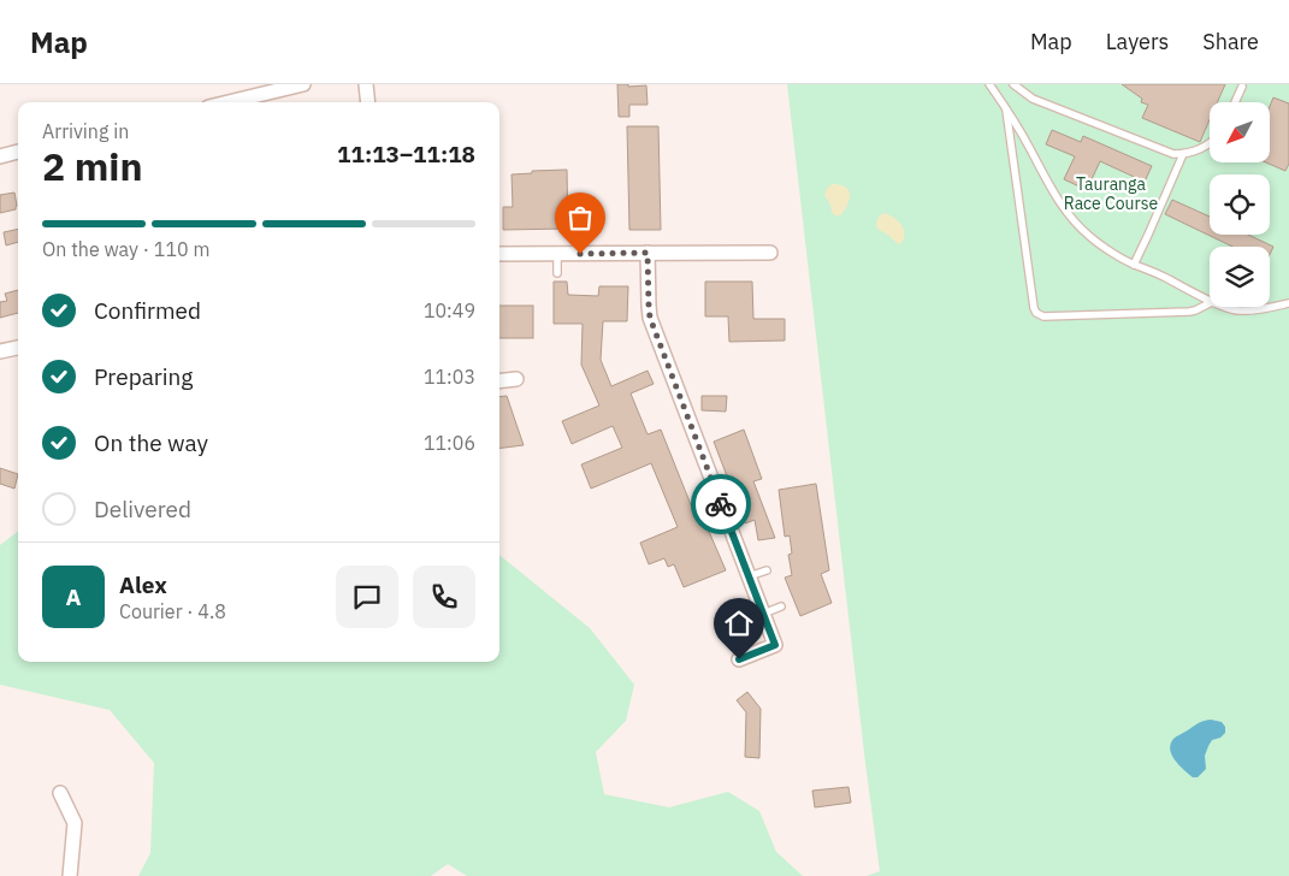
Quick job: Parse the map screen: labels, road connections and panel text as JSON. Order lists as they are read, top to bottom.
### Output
{
  "parks": ["Tauranga Race Course"],
  "north": "bottom left",
  "page": {
    "header": "Map",
    "nav": ["Map", "Layers", "Share"],
    "heading": ["2 min", "Arriving in", "11:13–11:18"],
    "panel": ["Alex", "Courier · 4.8"],
    "bar": "On the way · 110 m",
    "list": [
      ["Confirmed", "10:49"],
      ["Preparing", "11:03"],
      ["On the way", "11:06"],
      "Delivered"
    ],
    "round": "A"
  }
}
